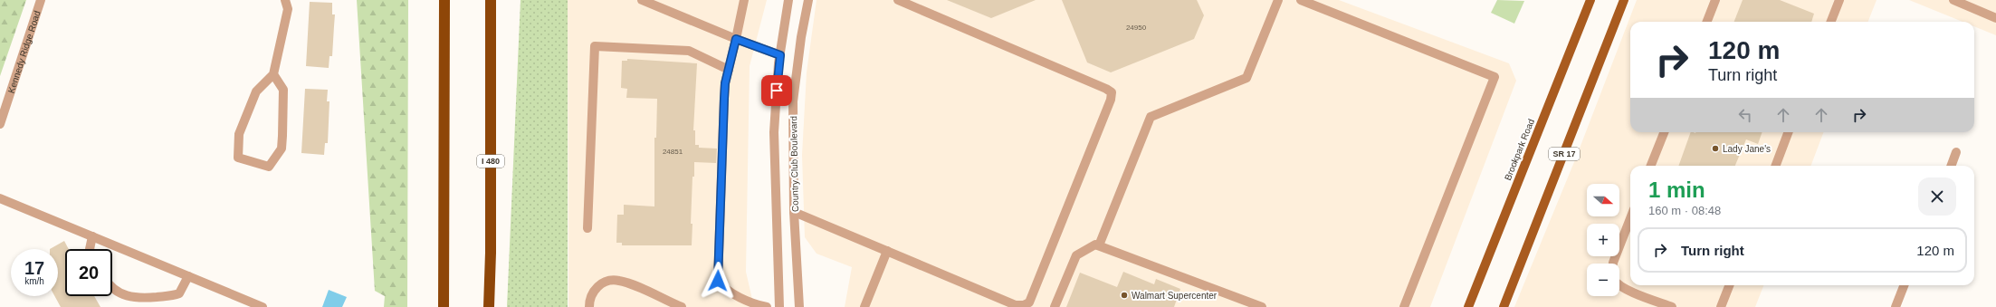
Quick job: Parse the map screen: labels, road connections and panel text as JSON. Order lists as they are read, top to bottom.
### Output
{
  "streets": {
    "highway": ["I 480"],
    "main road": ["Brookpark Road", "SR 17"],
    "street": ["Kennedy Ridge Road", "Country Club Boulevard"]
  },
  "places": ["Lady Jane's", "Walmart Supercenter"],
  "house_numbers": ["24950", "24851"],
  "north": "right",
  "page": {
    "turn": ["120 m", "Turn right"],
    "heading": ["1 min", "160 m · 08:48"],
    "map_buttons": ["+", "−"],
    "list": [
      {
        "name": "Turn right",
        "value": "120 m"
      }
    ],
    "speed": "17 km/h",
    "limit": "20"
  }
}
